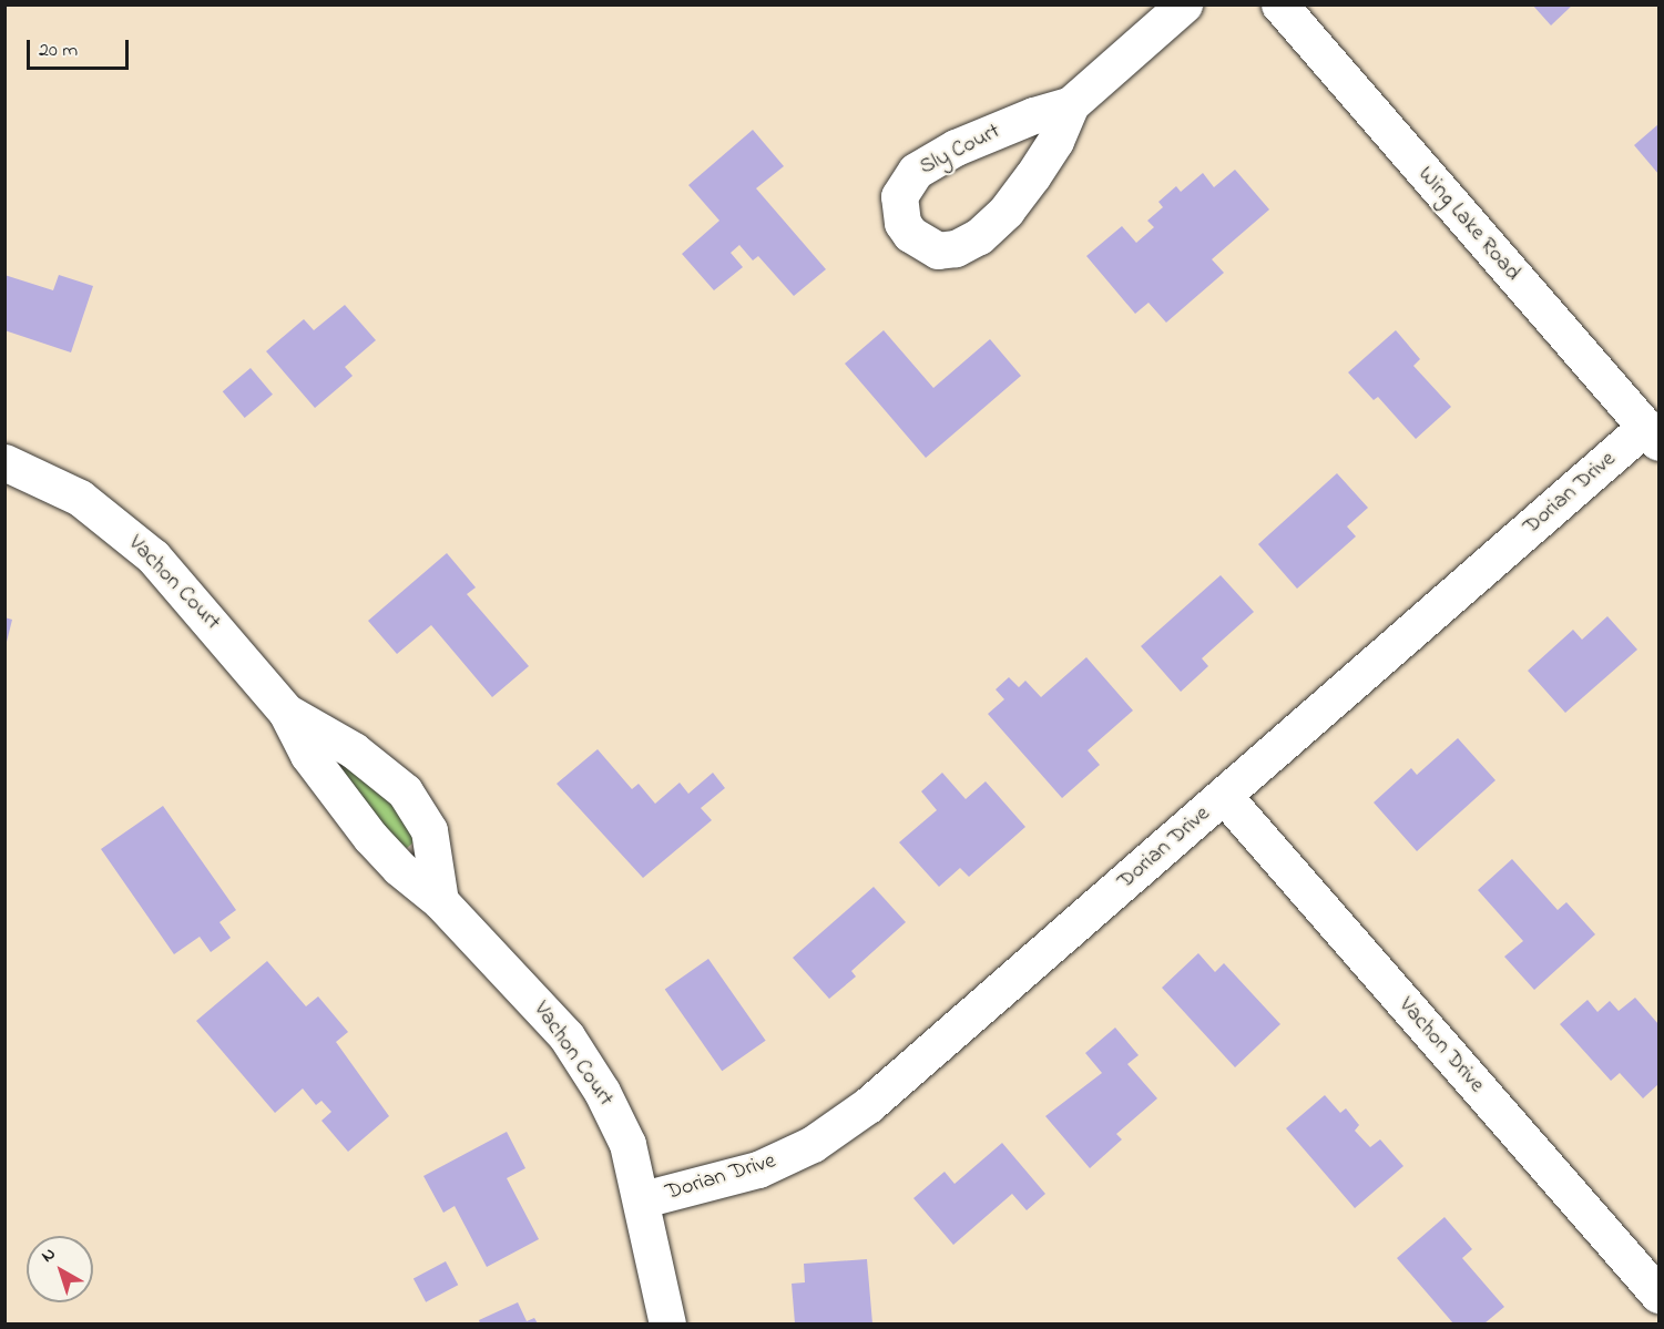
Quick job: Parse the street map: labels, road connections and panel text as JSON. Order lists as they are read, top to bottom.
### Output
{
  "streets": {
    "street": [
      "Sly Court",
      "Wing Lake Road",
      "Dorian Drive",
      "Vachon Court",
      "Vachon Drive"
    ]
  },
  "crossings": [
    ["Wing Lake Road", "Dorian Drive"],
    ["Dorian Drive", "Vachon Court"],
    ["Dorian Drive", "Vachon Drive"]
  ],
  "scale_bar": "20 m",
  "north": "top left"
}
